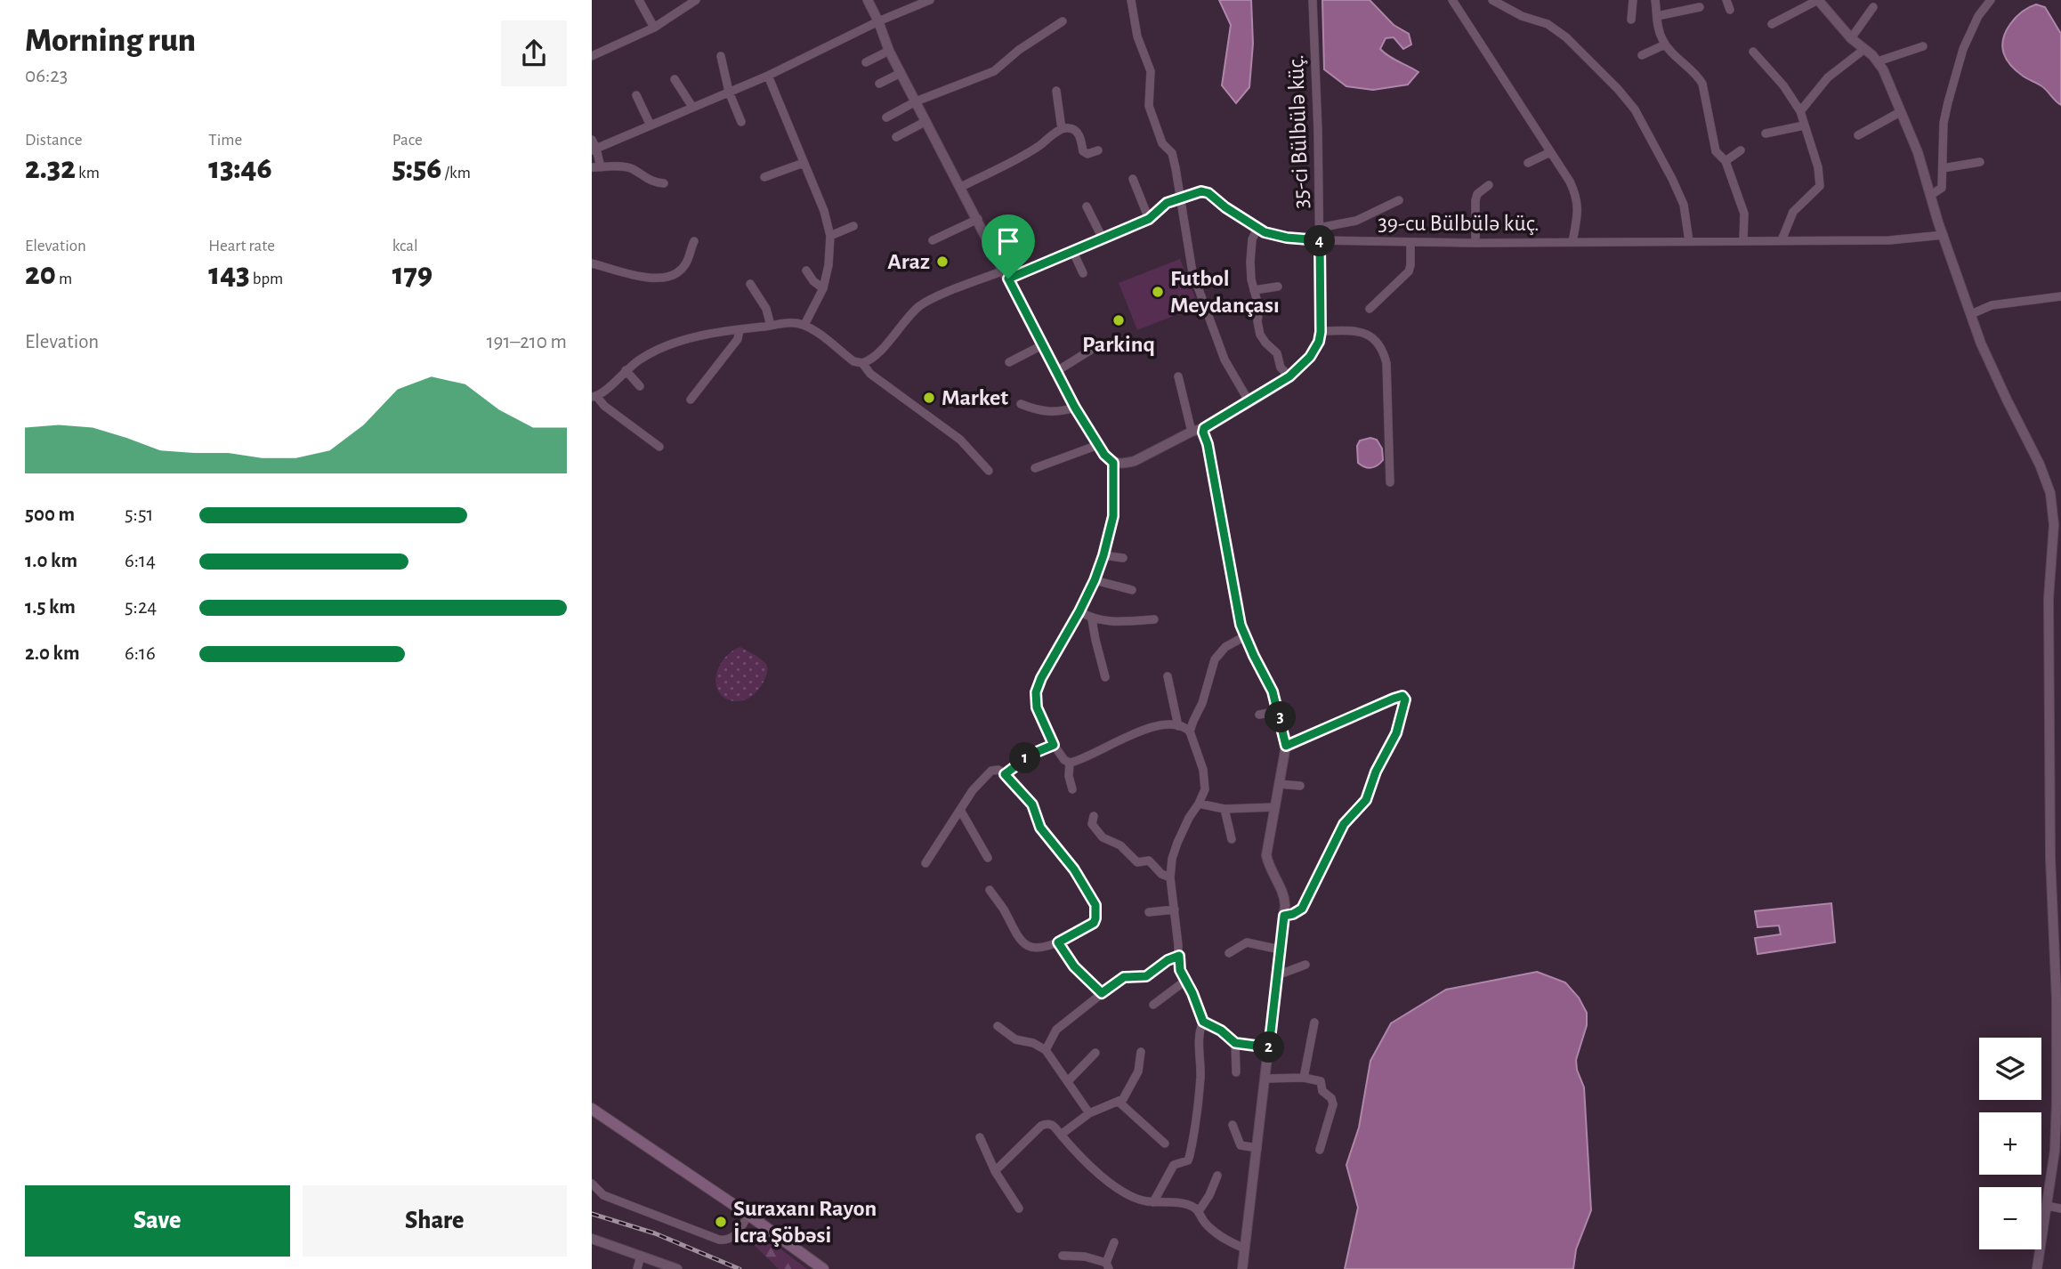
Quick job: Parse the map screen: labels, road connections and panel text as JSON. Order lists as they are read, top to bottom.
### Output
{
  "streets": {
    "street": ["35-ci Bülbülə küç.", "39-cu Bülbülə küç."]
  },
  "crossings": [
    ["35-ci Bülbülə küç.", "39-cu Bülbülə küç."]
  ],
  "places": [
    "Araz",
    "Futbol Meydançası",
    "Parkinq",
    "Market",
    "Suraxanı Rayon İcra Şöbəsi"
  ],
  "page": {
    "heading": ["Morning run", "06:23"],
    "stats": [
      ["Distance", "2.32 km"],
      ["Time", "13:46"],
      ["Pace", "5:56 /km"],
      ["Elevation", "20 m"],
      ["Heart rate", "143 bpm"],
      ["kcal", "179"]
    ],
    "pins": [
      "4",
      "3",
      "1",
      "2"
    ],
    "chart": ["Elevation", "191–210 m"],
    "list": [
      {
        "name": "500 m",
        "note": "5:51"
      },
      {
        "name": "1.0 km",
        "note": "6:14"
      },
      {
        "name": "1.5 km",
        "note": "5:24"
      },
      {
        "name": "2.0 km",
        "note": "6:16"
      }
    ],
    "map_buttons": ["+", "−"],
    "buttons": ["Save", "Share"]
  }
}
